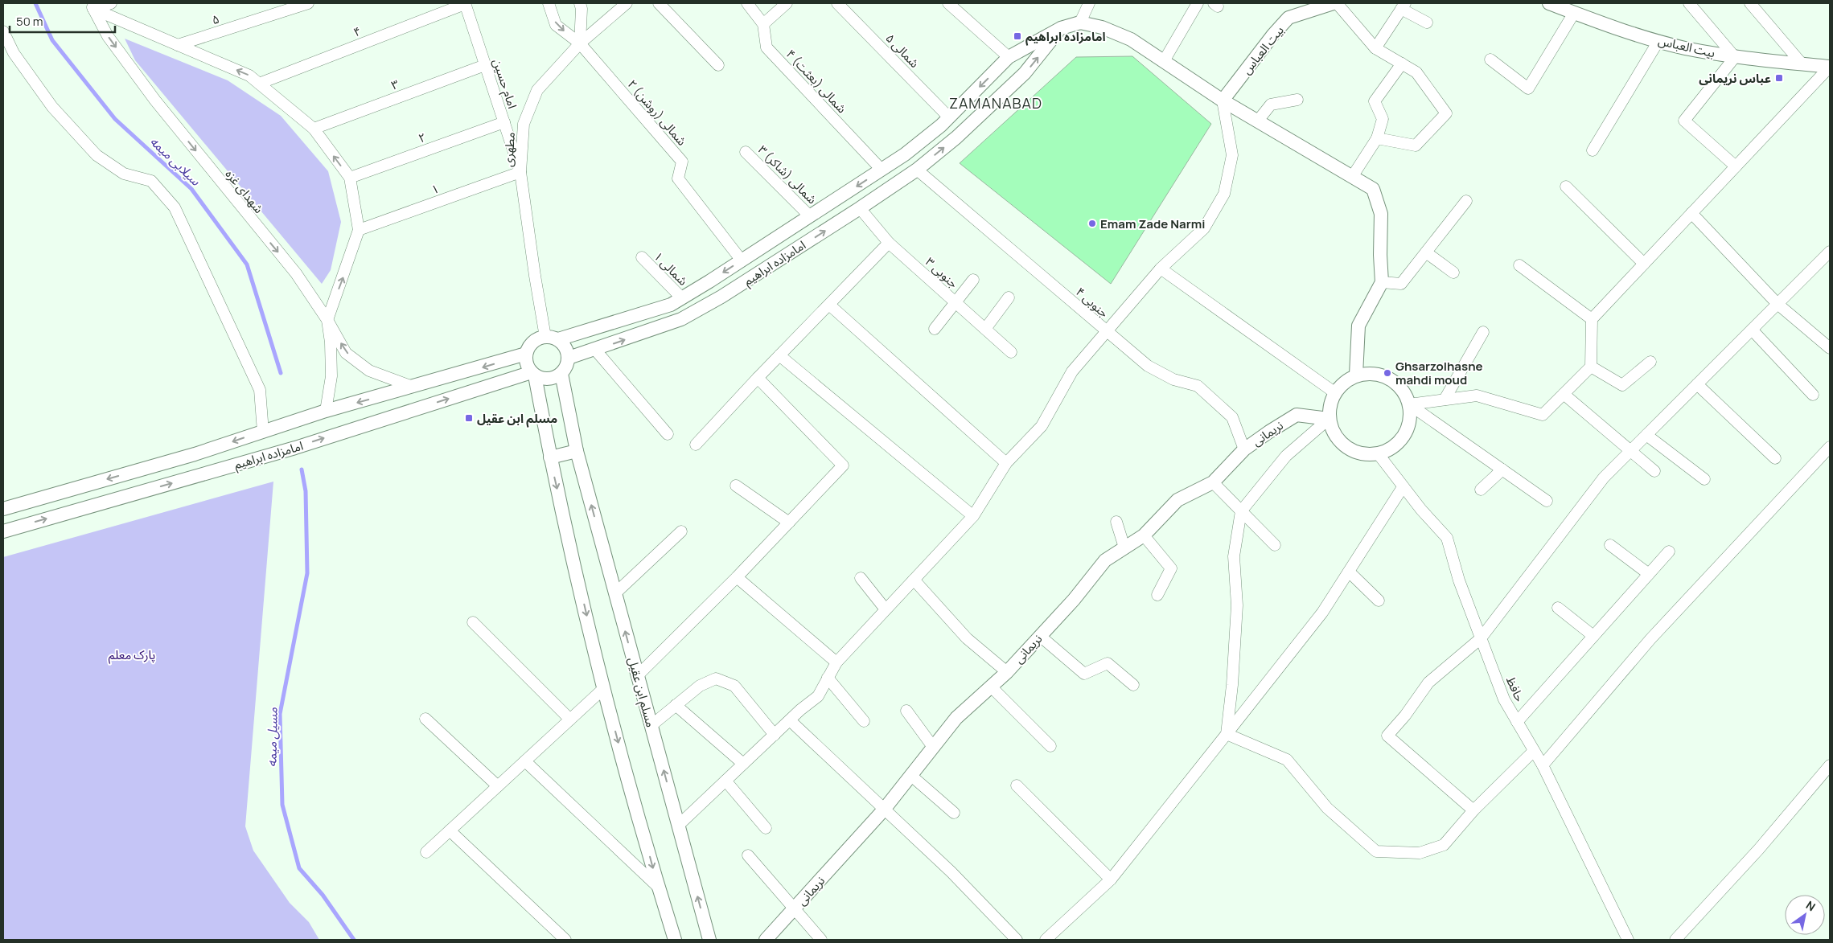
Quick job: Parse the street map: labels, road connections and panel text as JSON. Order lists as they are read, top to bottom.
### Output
{
  "streets": {
    "street": [
      "۵",
      "۴",
      "بیت العباس",
      "۵ شمالی",
      "۴ شمالی (بعثت)",
      "امام حسین",
      "۳",
      "۲ شمالی (روشن)",
      "۲",
      "مطهری",
      "۳ شمالی (شاکر)",
      "۱",
      "شهدای غزه",
      "امامزاده ابراهیم",
      "۱ شمالی",
      "۳ جنوبی",
      "۴ جنوبی",
      "نریمانی",
      "حافظ",
      "مسلم ابن عقیل"
    ]
  },
  "crossings": [
    ["۴", "امام حسین"],
    ["بیت العباس", "امامزاده ابراهیم"],
    ["۵ شمالی", "امامزاده ابراهیم"],
    ["۴ شمالی (بعثت)", "امامزاده ابراهیم"],
    ["امام حسین", "۳"],
    ["امام حسین", "۲"],
    ["امام حسین", "مطهری"],
    ["امام حسین", "۱"],
    ["۲ شمالی (روشن)", "مطهری"],
    ["۲ شمالی (روشن)", "امامزاده ابراهیم"],
    ["مطهری", "۱"],
    ["مطهری", "امامزاده ابراهیم"],
    ["مطهری", "مسلم ابن عقیل"],
    ["۳ شمالی (شاکر)", "امامزاده ابراهیم"],
    ["شهدای غزه", "امامزاده ابراهیم"],
    ["امامزاده ابراهیم", "۱ شمالی"],
    ["امامزاده ابراهیم", "۳ جنوبی"],
    ["امامزاده ابراهیم", "۴ جنوبی"],
    ["امامزاده ابراهیم", "مسلم ابن عقیل"],
    ["۴ جنوبی", "نریمانی"],
    ["نریمانی", "حافظ"]
  ],
  "districts": ["ZAMANABAD"],
  "water": ["سیلابی میمه", "مسیل میمه"],
  "parks": ["پارک معلم"],
  "places": {
    "transit": ["امامزاده ابراهیم", "عباس نریمانی", "مسلم ابن عقیل"],
    "other": ["Emam Zade Narmi", "Ghsarzolhasne mahdi moud"]
  },
  "scale_bar": "50 m",
  "north": "top right"
}
